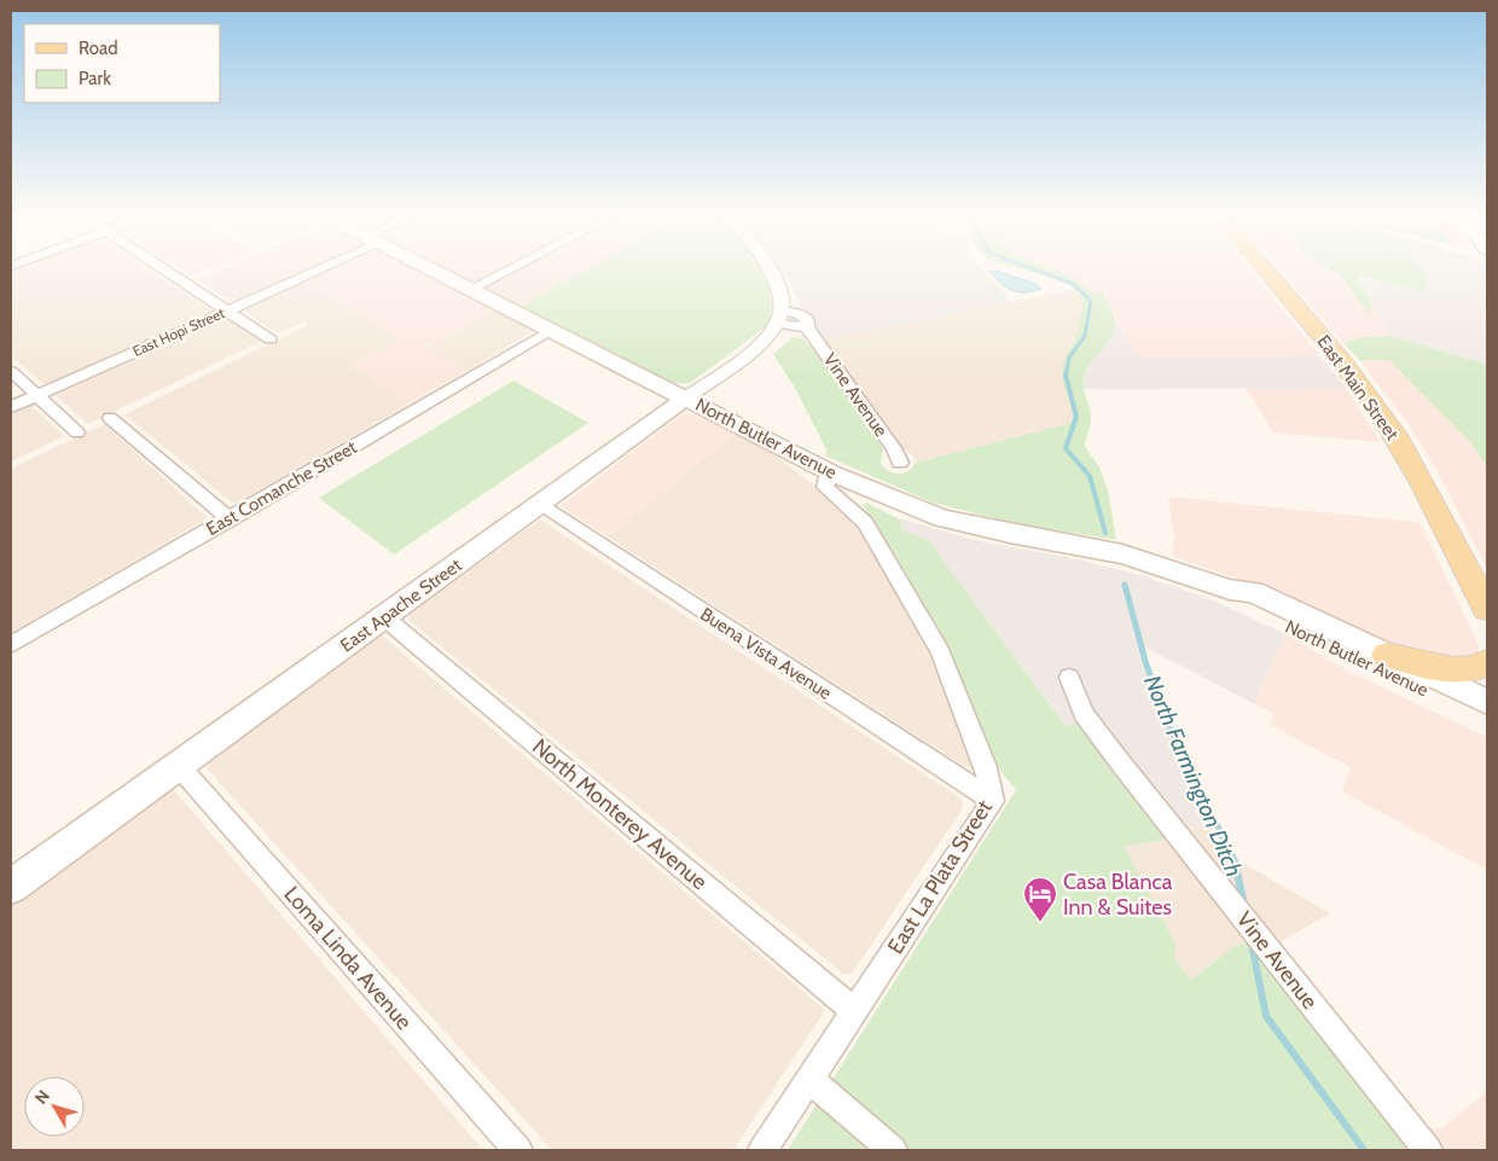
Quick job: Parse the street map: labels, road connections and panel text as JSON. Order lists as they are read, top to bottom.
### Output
{
  "streets": {
    "main road": ["East Main Street", "North Butler Avenue", "East Apache Street"],
    "street": [
      "East Hopi Street",
      "Vine Avenue",
      "East Comanche Street",
      "Buena Vista Avenue",
      "North Monterey Avenue",
      "East La Plata Street",
      "Loma Linda Avenue"
    ]
  },
  "crossings": [
    ["Vine Avenue", "East Apache Street"],
    ["North Butler Avenue", "East Comanche Street"],
    ["North Butler Avenue", "East Apache Street"],
    ["North Butler Avenue", "East La Plata Street"],
    ["East Apache Street", "Buena Vista Avenue"],
    ["East Apache Street", "North Monterey Avenue"],
    ["East Apache Street", "Loma Linda Avenue"],
    ["Buena Vista Avenue", "East La Plata Street"],
    ["North Monterey Avenue", "East La Plata Street"]
  ],
  "water": ["North Farmington Ditch"],
  "places": {
    "hotel": ["Casa Blanca Inn & Suites"]
  },
  "legend": ["Road", "Park"],
  "north": "top left"
}
